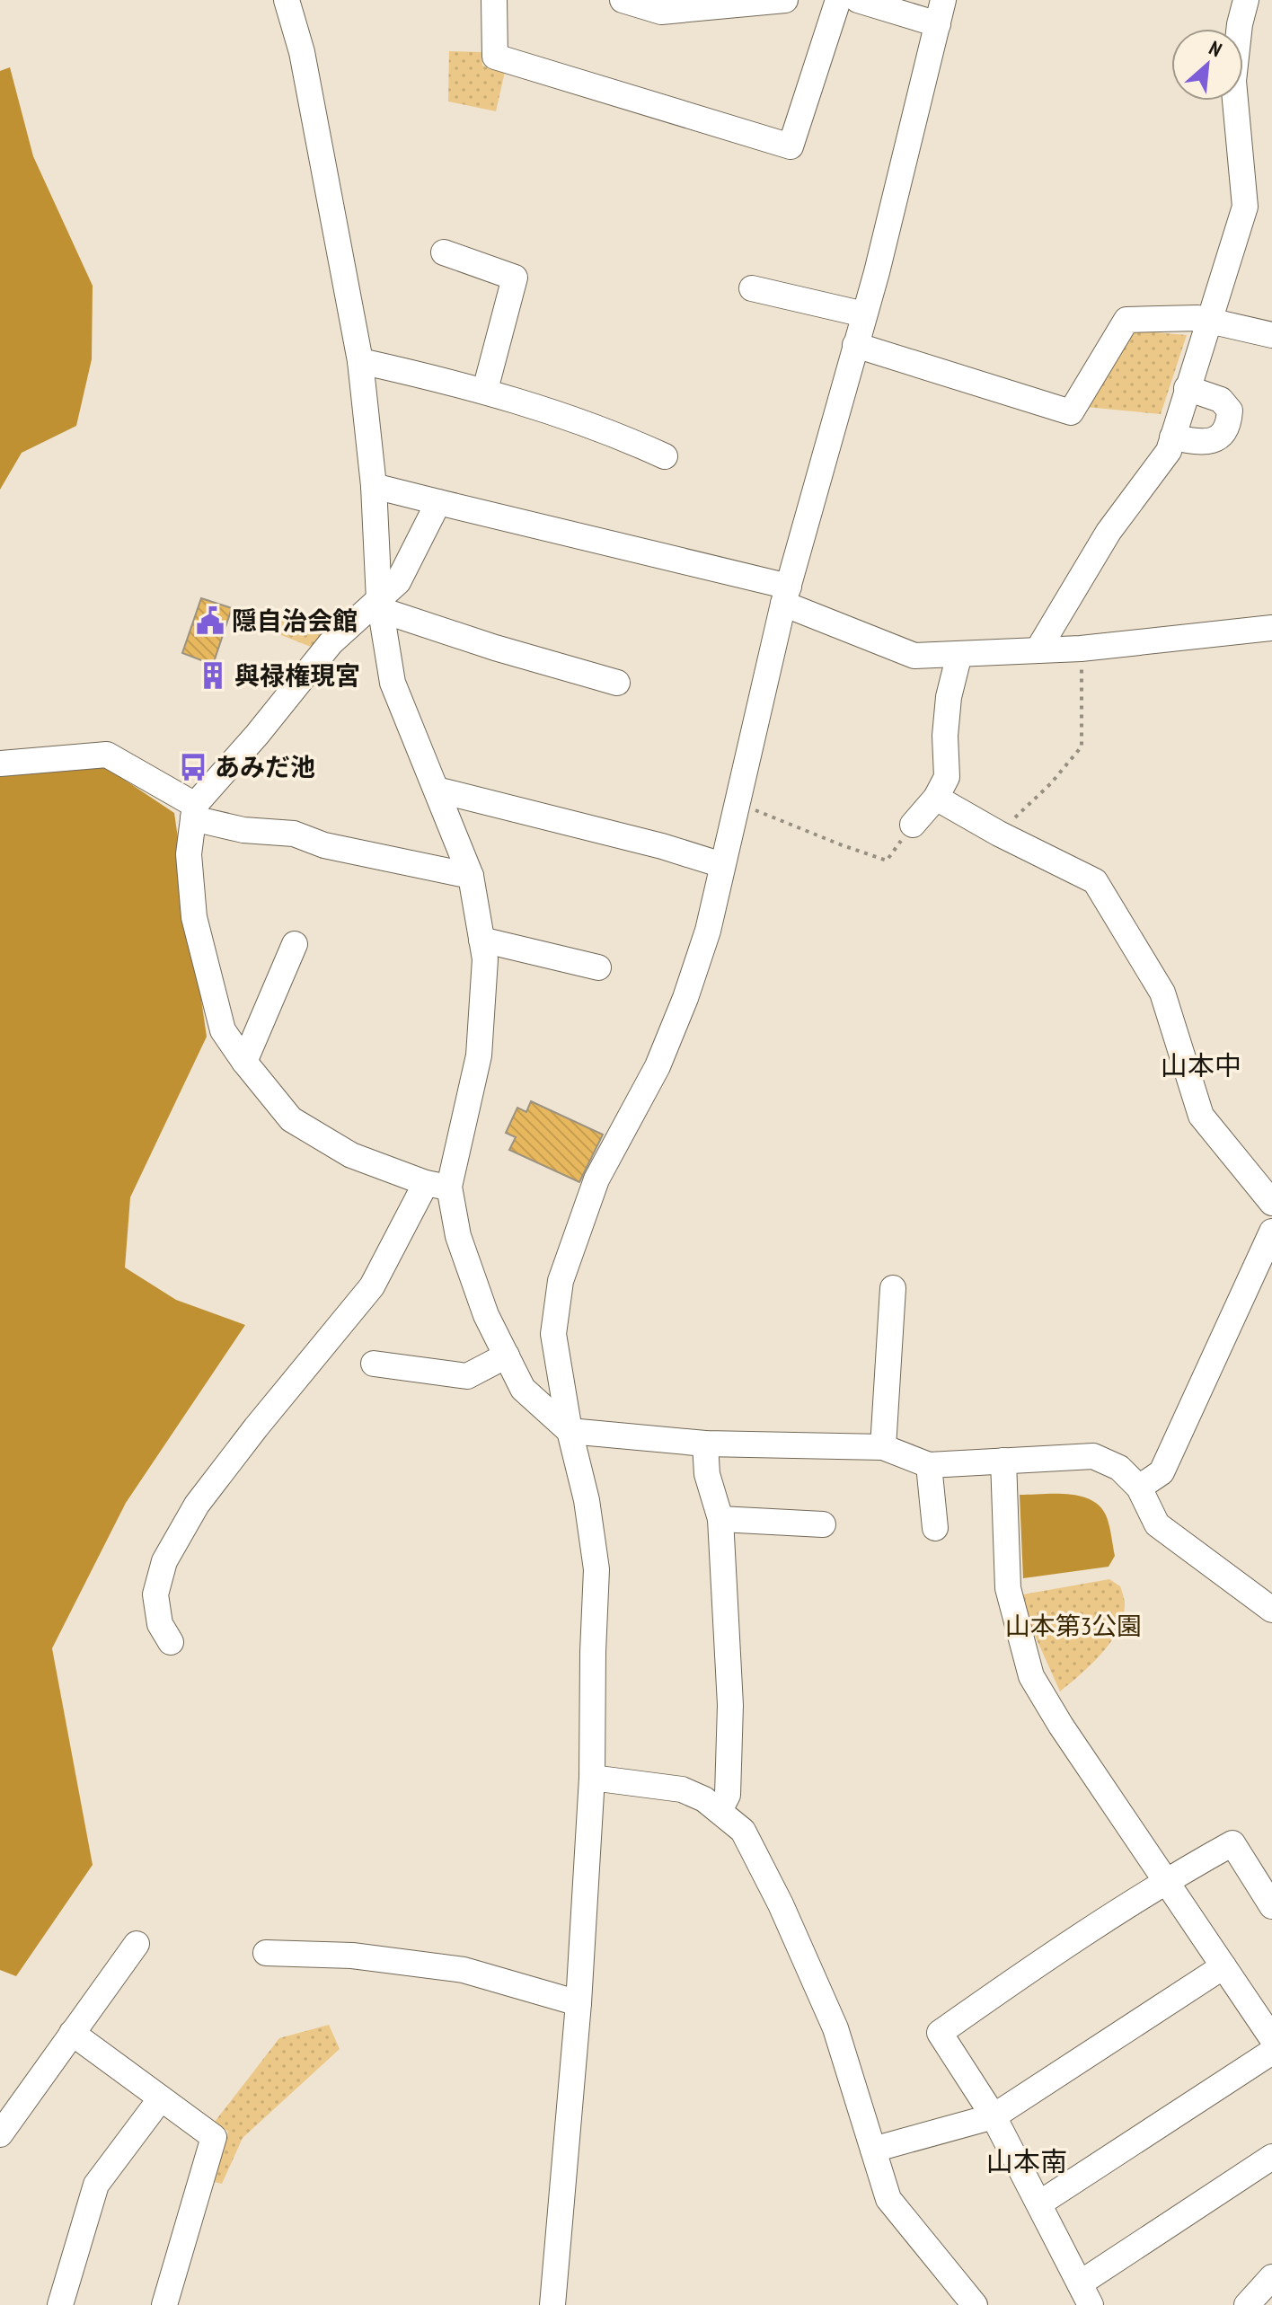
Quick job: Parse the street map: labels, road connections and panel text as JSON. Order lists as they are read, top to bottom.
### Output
{
  "districts": ["山本中", "山本南"],
  "parks": ["山本第3公園"],
  "places": {
    "public building": ["隠自治会館"],
    "building": ["與禄権現宮"],
    "bus stop": ["あみだ池"]
  },
  "north": "top right"
}
